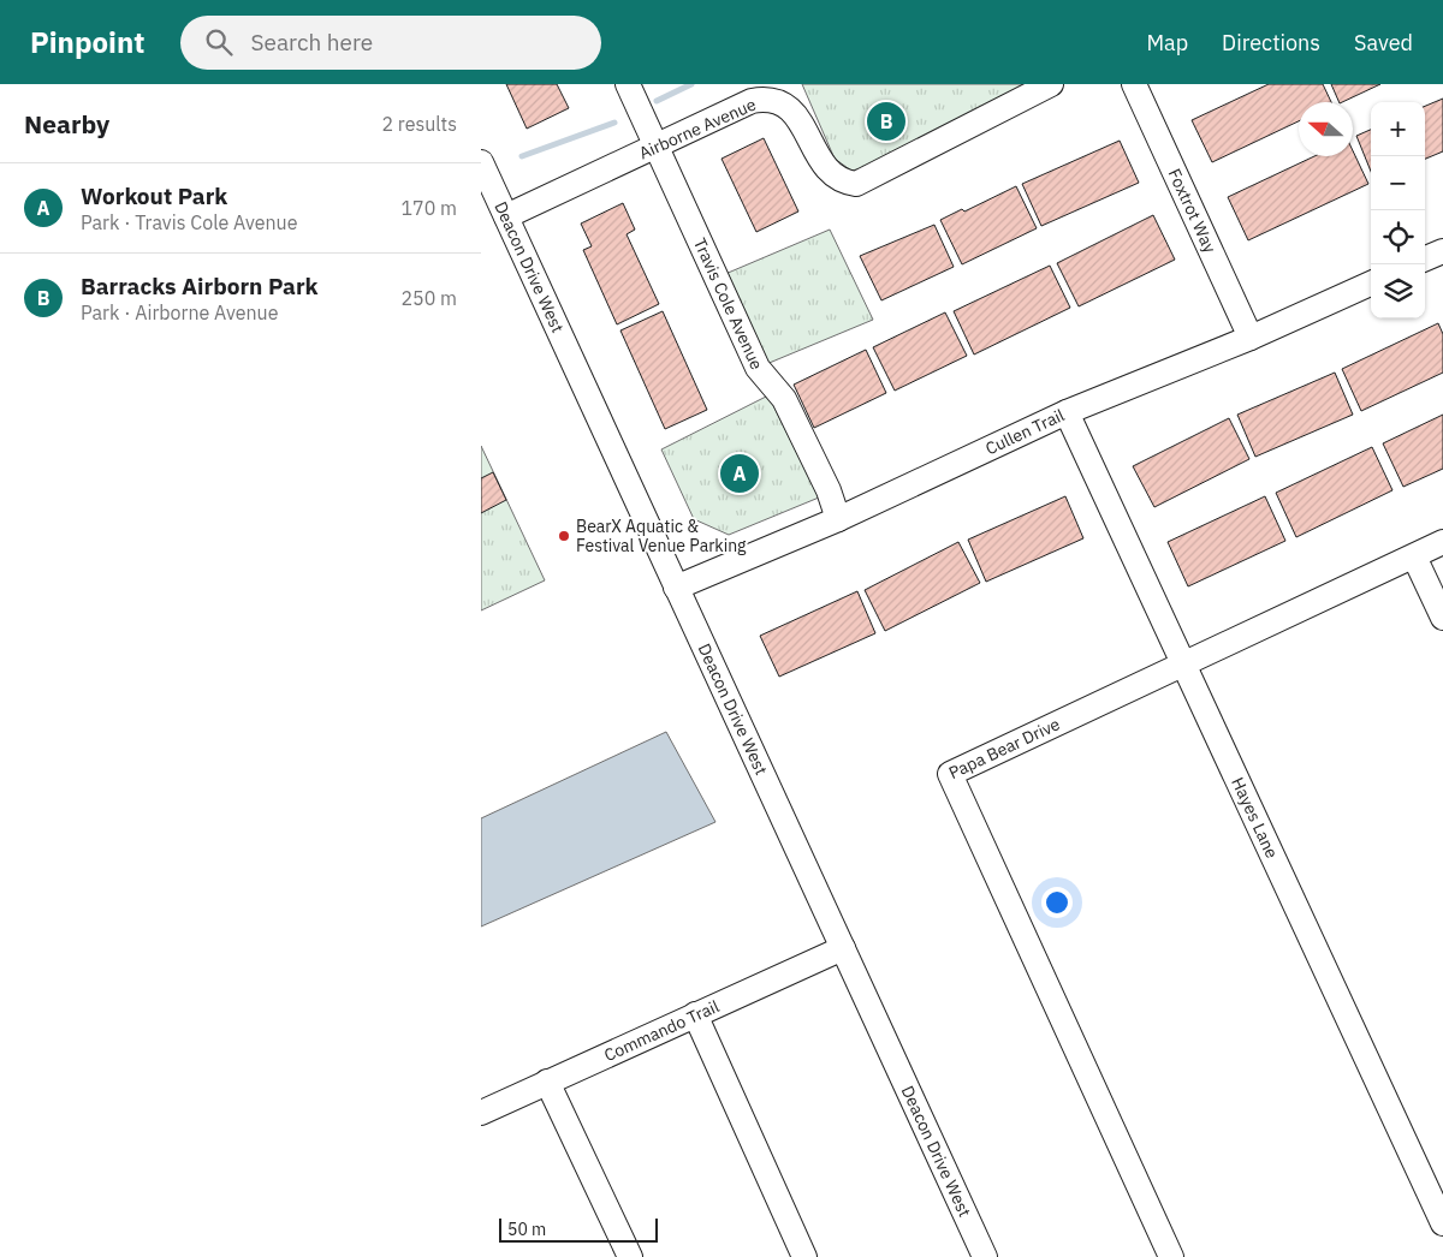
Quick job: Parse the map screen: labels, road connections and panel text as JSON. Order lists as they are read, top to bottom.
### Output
{
  "streets": {
    "street": [
      "Airborne Avenue",
      "Foxtrot Way",
      "Deacon Drive West",
      "Travis Cole Avenue",
      "Cullen Trail",
      "Papa Bear Drive",
      "Hayes Lane",
      "Commando Trail"
    ]
  },
  "crossings": [
    ["Airborne Avenue", "Deacon Drive West"],
    ["Airborne Avenue", "Travis Cole Avenue"],
    ["Foxtrot Way", "Cullen Trail"],
    ["Deacon Drive West", "Cullen Trail"],
    ["Deacon Drive West", "Commando Trail"],
    ["Travis Cole Avenue", "Cullen Trail"],
    ["Cullen Trail", "Hayes Lane"],
    ["Papa Bear Drive", "Hayes Lane"]
  ],
  "places": ["BearX Aquatic & Festival Venue Parking"],
  "scale_bar": "50 m",
  "north": "left",
  "page": {
    "header": "Pinpoint",
    "search": "Search here",
    "nav": ["Map", "Directions", "Saved"],
    "heading": ["Nearby", "2 results"],
    "pins": ["B", "A"],
    "map_buttons": ["+", "−"],
    "list": [
      {
        "mark": "A",
        "name": "Workout Park",
        "note": "Park · Travis Cole Avenue",
        "value": "170 m"
      },
      {
        "mark": "B",
        "name": "Barracks Airborn Park",
        "note": "Park · Airborne Avenue",
        "value": "250 m"
      }
    ],
    "scale": "50 m"
  }
}
